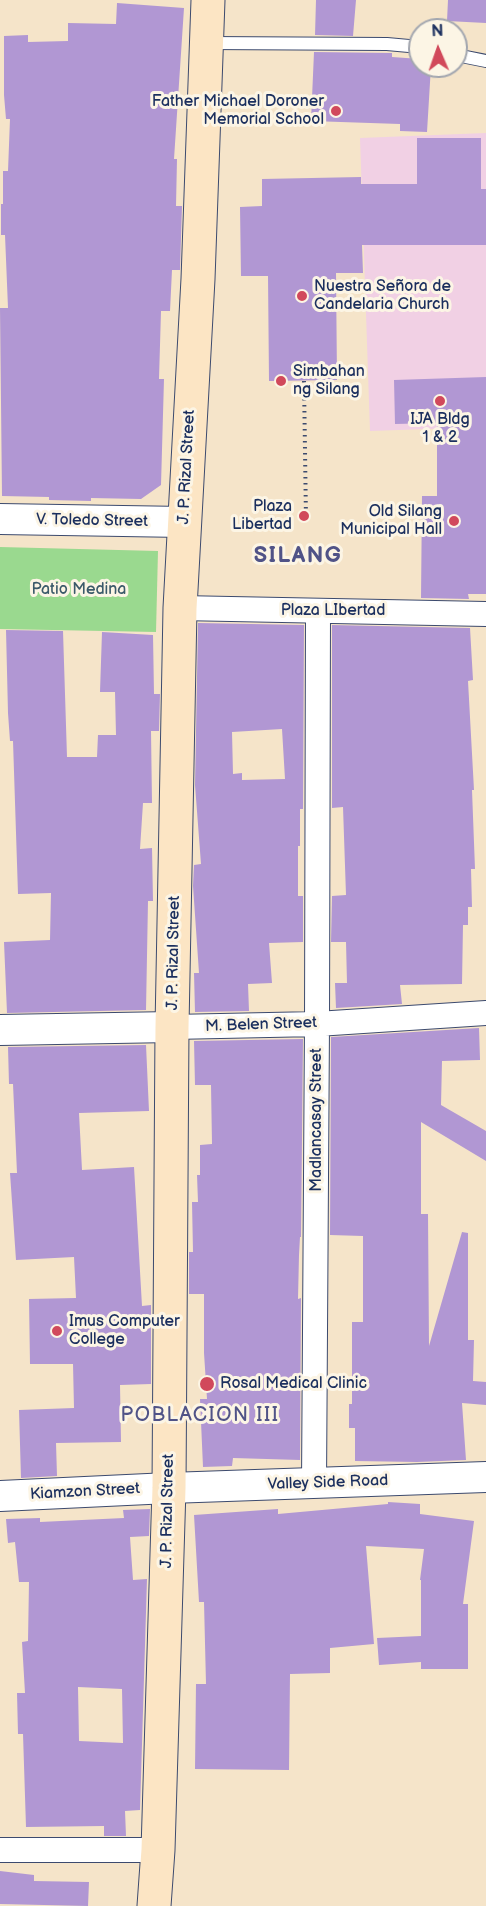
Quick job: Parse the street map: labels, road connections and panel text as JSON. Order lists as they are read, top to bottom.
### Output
{
  "streets": {
    "main road": ["J. P. Rizal Street"],
    "street": [
      "V. Toledo Street",
      "Plaza LIbertad",
      "M. Belen Street",
      "Madlancasay Street",
      "Valley Side Road",
      "Kiamzon Street"
    ]
  },
  "crossings": [
    ["J. P. Rizal Street", "V. Toledo Street"],
    ["J. P. Rizal Street", "Plaza LIbertad"],
    ["J. P. Rizal Street", "M. Belen Street"],
    ["J. P. Rizal Street", "Valley Side Road"],
    ["J. P. Rizal Street", "Kiamzon Street"],
    ["Plaza LIbertad", "Madlancasay Street"],
    ["M. Belen Street", "Madlancasay Street"],
    ["Madlancasay Street", "Valley Side Road"],
    ["Valley Side Road", "Kiamzon Street"]
  ],
  "districts": ["SILANG", "POBLACION III"],
  "parks": ["Patio Medina"],
  "places": [
    "Father Michael Doroner Memorial School",
    "Nuestra Señora de Candelaria Church",
    "Simbahan ng Silang",
    "IJA Bldg 1 & 2",
    "Plaza Libertad",
    "Old Silang Municipal Hall",
    "Imus Computer College",
    "Rosal Medical Clinic"
  ],
  "north": "top"
}
